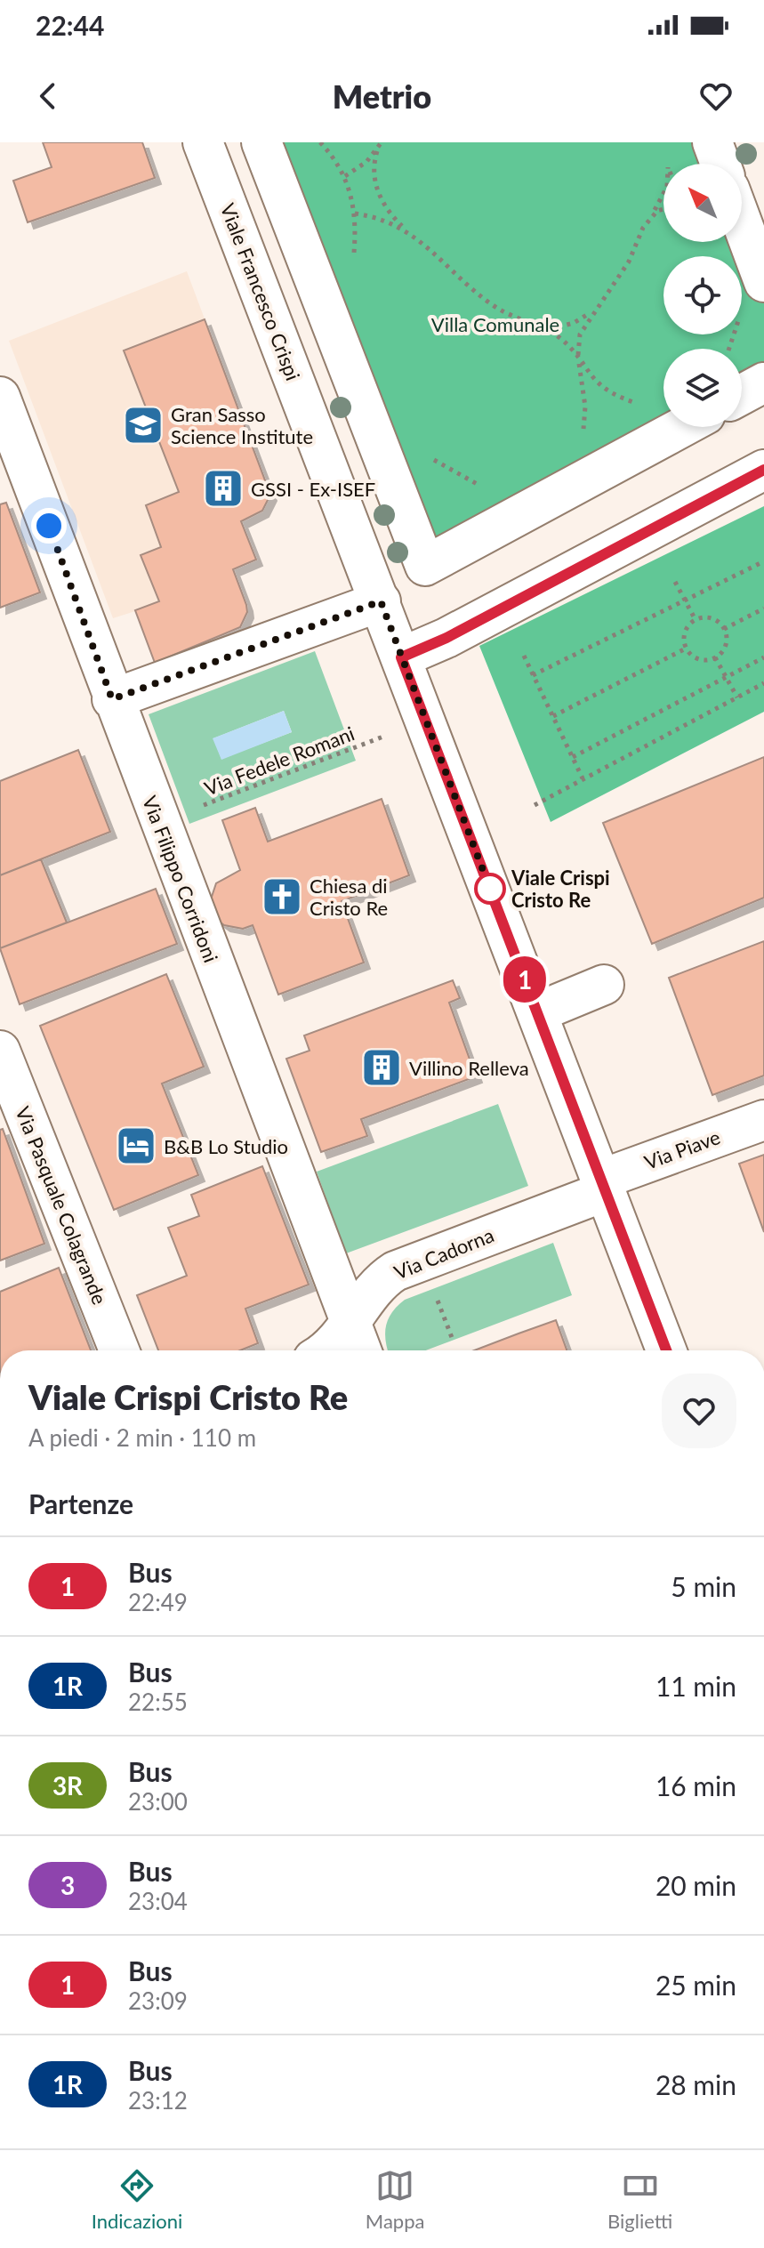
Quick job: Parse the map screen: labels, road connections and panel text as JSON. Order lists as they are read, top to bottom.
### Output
{
  "streets": {
    "street": [
      "Viale Francesco Crispi",
      "Via Filippo Corridoni",
      "Via Piave",
      "Via Pasquale Colagrande",
      "Via Cadorna"
    ],
    "path": ["Via Fedele Romani"]
  },
  "crossings": [
    ["Viale Francesco Crispi", "Via Piave"],
    ["Viale Francesco Crispi", "Via Cadorna"],
    ["Via Filippo Corridoni", "Via Cadorna"],
    ["Via Piave", "Via Cadorna"]
  ],
  "parks": ["Villa Comunale"],
  "places": {
    "school or university": ["Gran Sasso Science Institute"],
    "building": ["GSSI - Ex-ISEF", "Villino Relleva"],
    "other": ["Viale Crispi Cristo Re"],
    "church": ["Chiesa di Cristo Re"],
    "hotel": ["B&B Lo Studio"]
  },
  "lines": ["bus line 1"],
  "north": "top left",
  "page": {
    "status": "22:44",
    "header": "Metrio",
    "on_map": "1",
    "heading": [
      ["Viale Crispi Cristo Re", "A piedi · 2 min · 110 m"],
      "Partenze"
    ],
    "list": [
      {
        "mark": "1",
        "name": "Bus",
        "note": "22:49",
        "value": "5 min"
      },
      {
        "mark": "1R",
        "name": "Bus",
        "note": "22:55",
        "value": "11 min"
      },
      {
        "mark": "3R",
        "name": "Bus",
        "note": "23:00",
        "value": "16 min"
      },
      {
        "mark": "3",
        "name": "Bus",
        "note": "23:04",
        "value": "20 min"
      },
      {
        "mark": "1",
        "name": "Bus",
        "note": "23:09",
        "value": "25 min"
      },
      {
        "mark": "1R",
        "name": "Bus",
        "note": "23:12",
        "value": "28 min"
      }
    ],
    "tabs": ["Indicazioni", "Mappa", "Biglietti"]
  }
}
